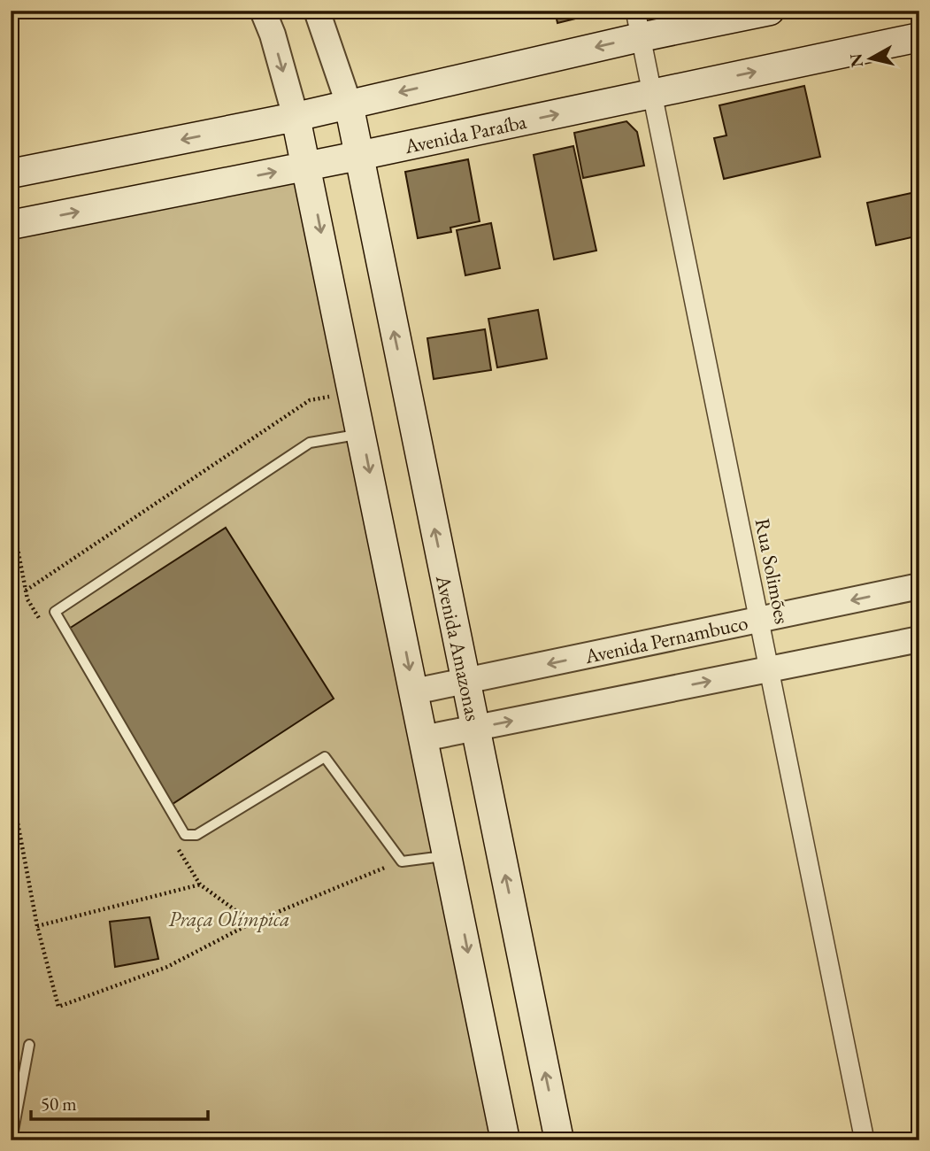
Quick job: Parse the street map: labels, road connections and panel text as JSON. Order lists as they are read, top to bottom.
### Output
{
  "streets": {
    "main road": ["Avenida Paraíba", "Avenida Amazonas"],
    "street": ["Rua Solimões", "Avenida Pernambuco"]
  },
  "crossings": [
    ["Avenida Paraíba", "Rua Solimões"],
    ["Avenida Paraíba", "Avenida Amazonas"],
    ["Rua Solimões", "Avenida Pernambuco"],
    ["Avenida Pernambuco", "Avenida Amazonas"]
  ],
  "parks": ["Praça Olímpica"],
  "scale_bar": "50 m",
  "north": "left"
}
